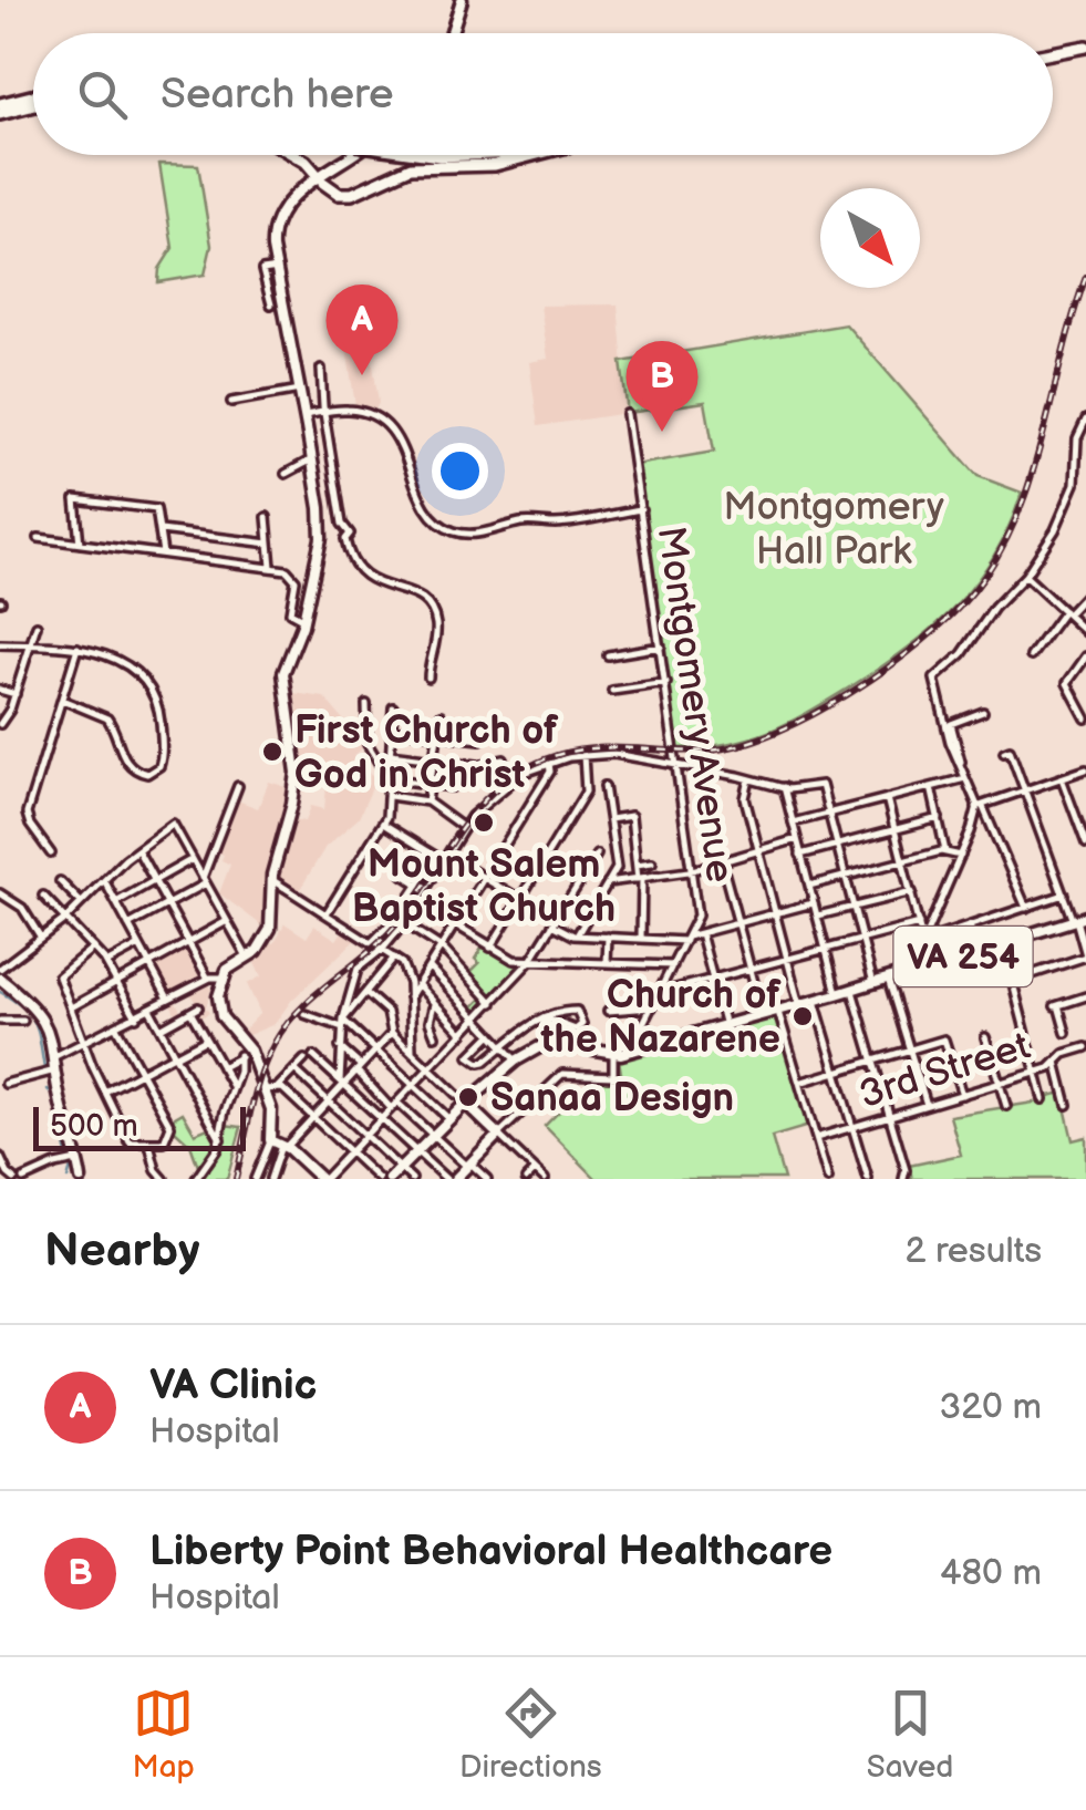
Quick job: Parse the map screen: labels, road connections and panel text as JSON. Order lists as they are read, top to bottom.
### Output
{
  "streets": {
    "main road": ["VA 254"],
    "street": ["Montgomery Avenue", "3rd Street"]
  },
  "crossings": [
    ["Montgomery Avenue", "VA 254"]
  ],
  "parks": ["Montgomery Hall Park"],
  "places": [
    "First Church of God in Christ",
    "Mount Salem Baptist Church",
    "Church of the Nazarene",
    "Sanaa Design"
  ],
  "scale_bar": "500 m",
  "north": "bottom right",
  "page": {
    "search": "Search here",
    "pins": ["A", "B"],
    "scale": "500 m",
    "heading": ["Nearby", "2 results"],
    "list": [
      {
        "mark": "A",
        "name": "VA Clinic",
        "note": "Hospital",
        "value": "320 m"
      },
      {
        "mark": "B",
        "name": "Liberty Point Behavioral Healthcare",
        "note": "Hospital",
        "value": "480 m"
      }
    ],
    "nav": ["Map", "Directions", "Saved"]
  }
}
